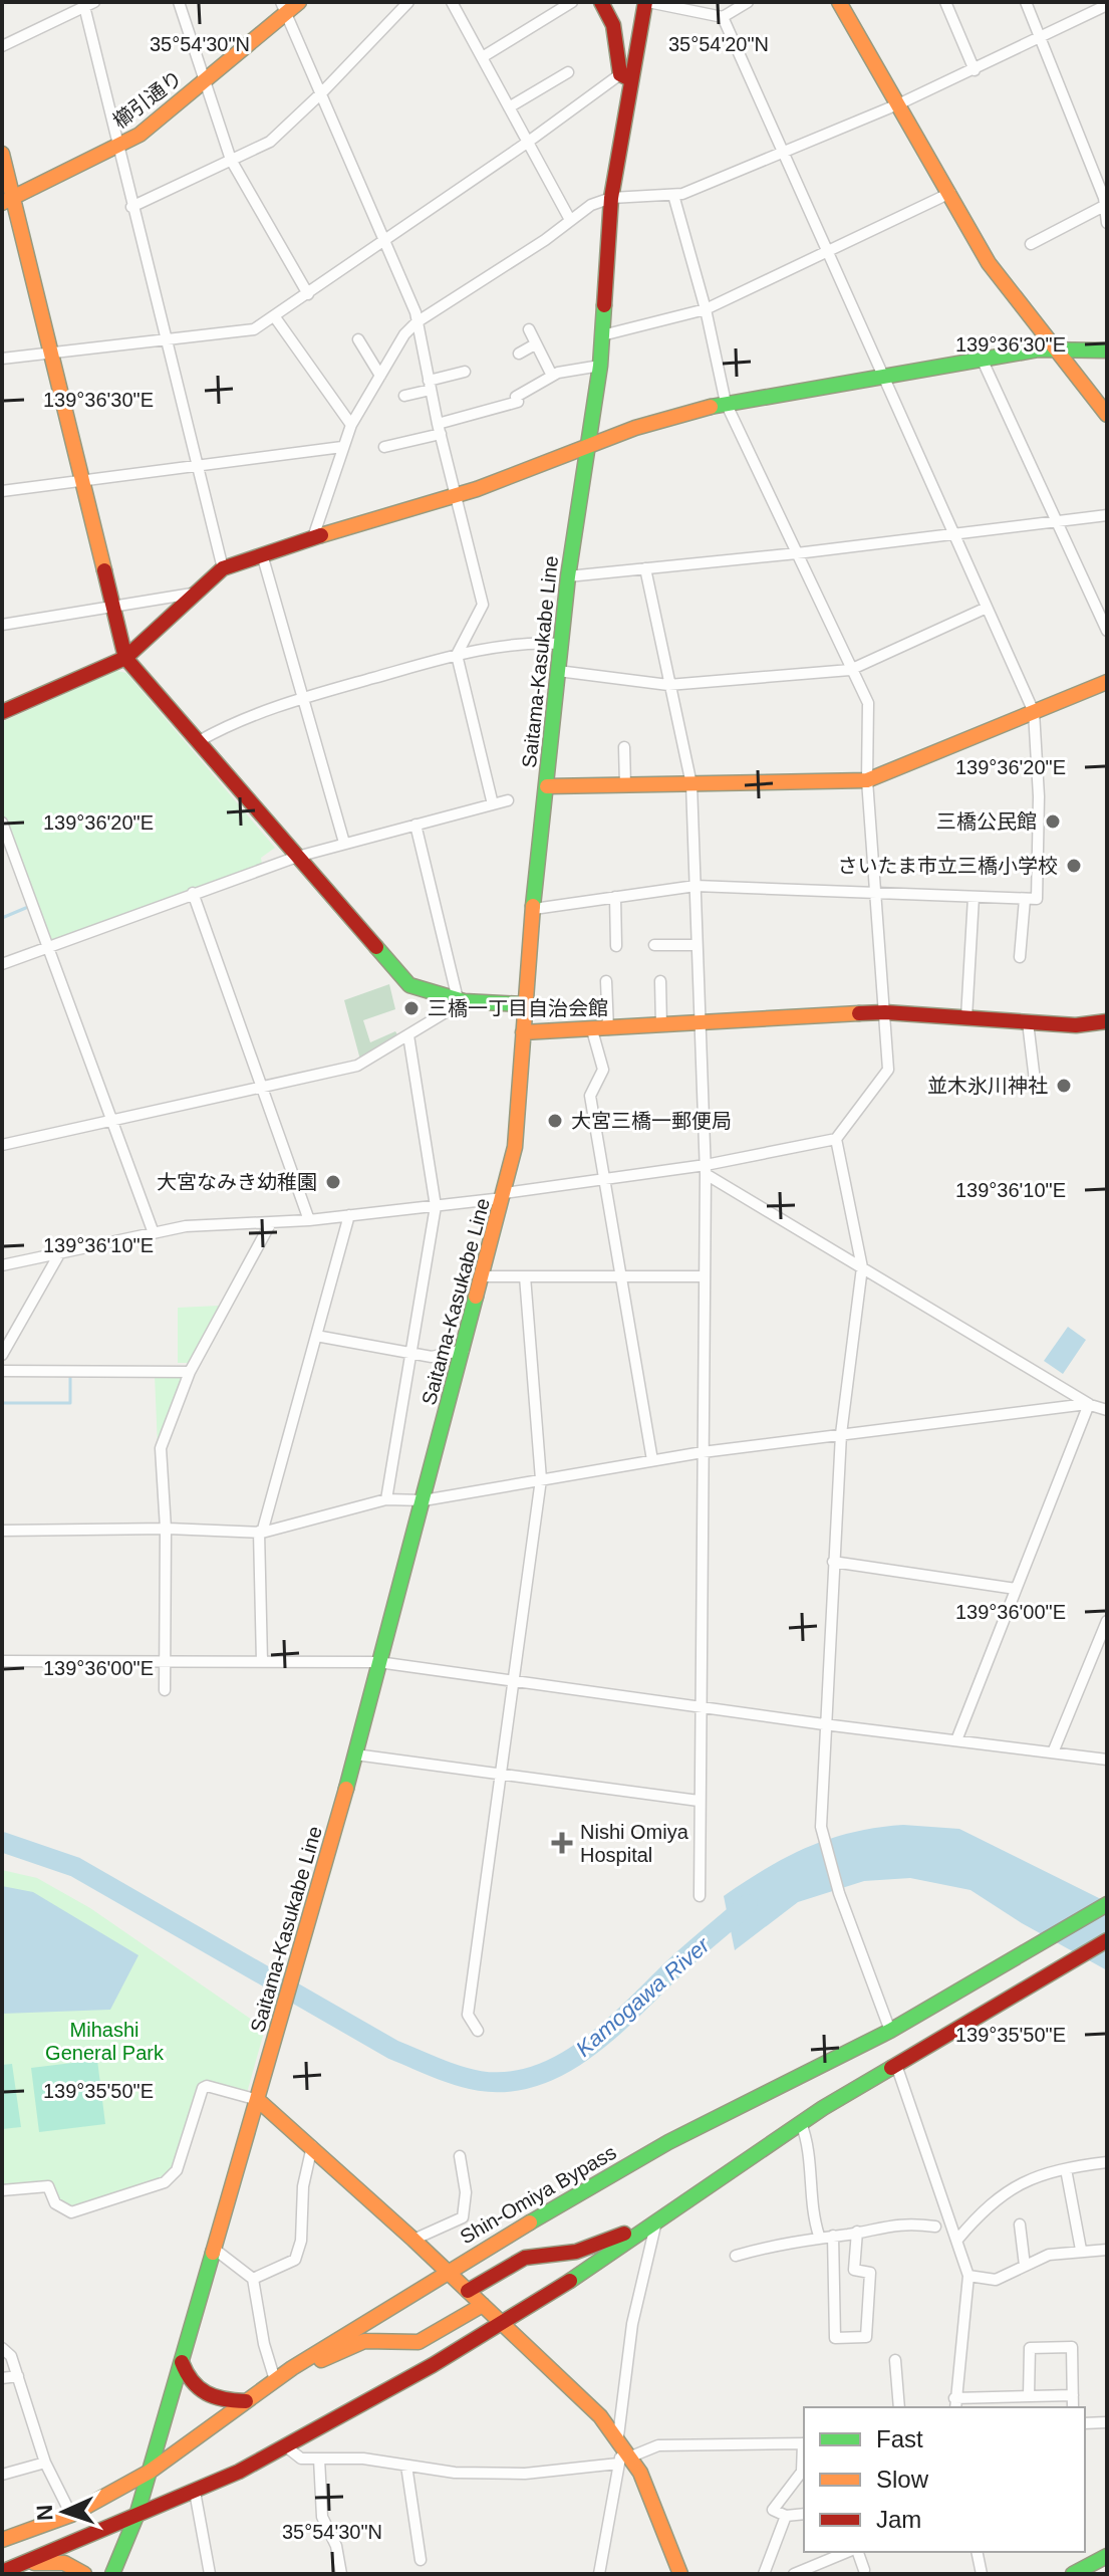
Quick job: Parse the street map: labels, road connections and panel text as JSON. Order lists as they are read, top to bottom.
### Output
{
  "streets": {
    "main road": ["櫛引通り", "Saitama-Kasukabe Line", "Shin-Omiya Bypass"]
  },
  "crossings": [
    ["Saitama-Kasukabe Line", "Shin-Omiya Bypass"]
  ],
  "water": ["Kamogawa River"],
  "parks": ["Mihashi General Park"],
  "places": {
    "other": [
      "三橋公民館",
      "さいたま市立三橋小学校",
      "三橋一丁目自治会館",
      "並木氷川神社",
      "大宮三橋一郵便局",
      "大宮なみき幼稚園"
    ],
    "health": ["Nishi Omiya Hospital"]
  },
  "legend": ["Fast", "Slow", "Jam"],
  "north": "left",
  "coordinates": [
    "35°54'30\"N",
    "35°54'20\"N",
    "139°36'30\"E",
    "139°36'20\"E",
    "139°36'10\"E",
    "139°36'00\"E",
    "139°35'50\"E"
  ]
}
